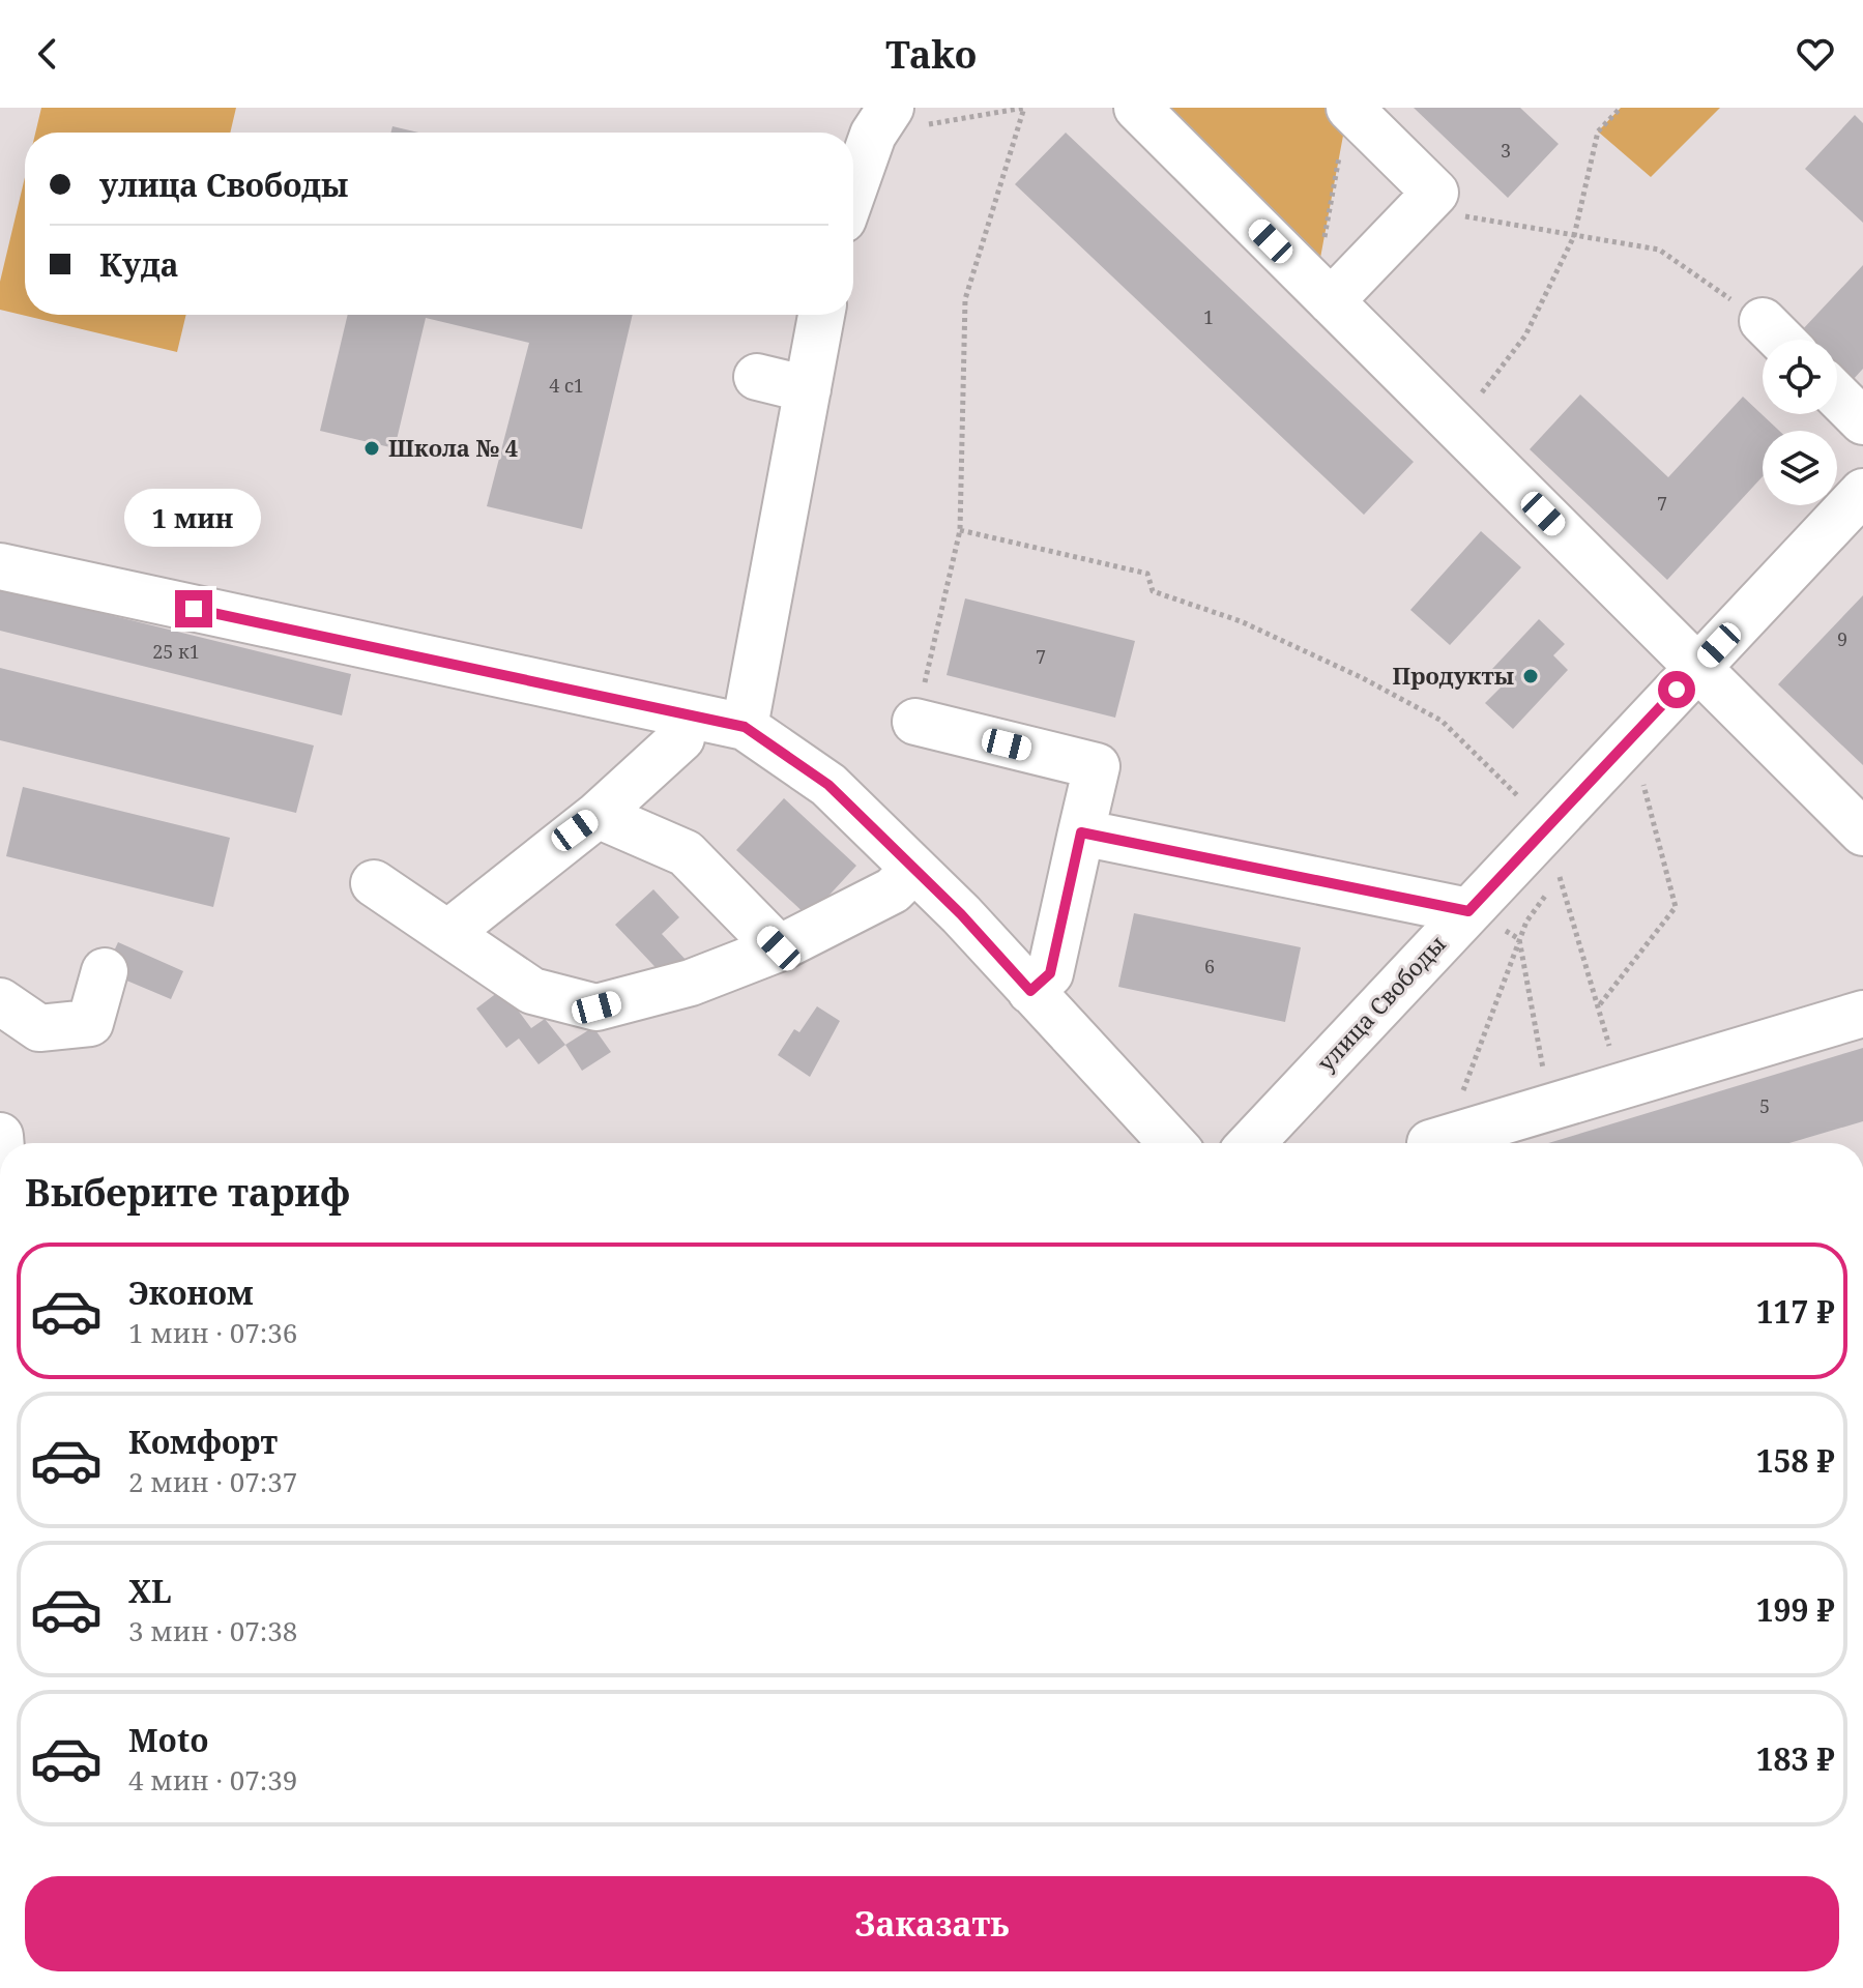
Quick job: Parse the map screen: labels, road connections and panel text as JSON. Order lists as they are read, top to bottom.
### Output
{
  "streets": {
    "street": ["улица Свободы"]
  },
  "places": ["Школа № 4", "Продукты"],
  "house_numbers": [
    "3",
    "1",
    "4 с1",
    "7",
    "9",
    "25 к1",
    "7",
    "6",
    "5"
  ],
  "page": {
    "header": "Tako",
    "banner": ["улица Свободы", "Куда"],
    "bubble": "1 мин",
    "heading": "Выберите тариф",
    "list": [
      {
        "name": "Эконом",
        "note": "1 мин · 07:36",
        "value": "117 ₽"
      },
      {
        "name": "Комфорт",
        "note": "2 мин · 07:37",
        "value": "158 ₽"
      },
      {
        "name": "XL",
        "note": "3 мин · 07:38",
        "value": "199 ₽"
      },
      {
        "name": "Moto",
        "note": "4 мин · 07:39",
        "value": "183 ₽"
      }
    ],
    "buttons": "Заказать"
  }
}
